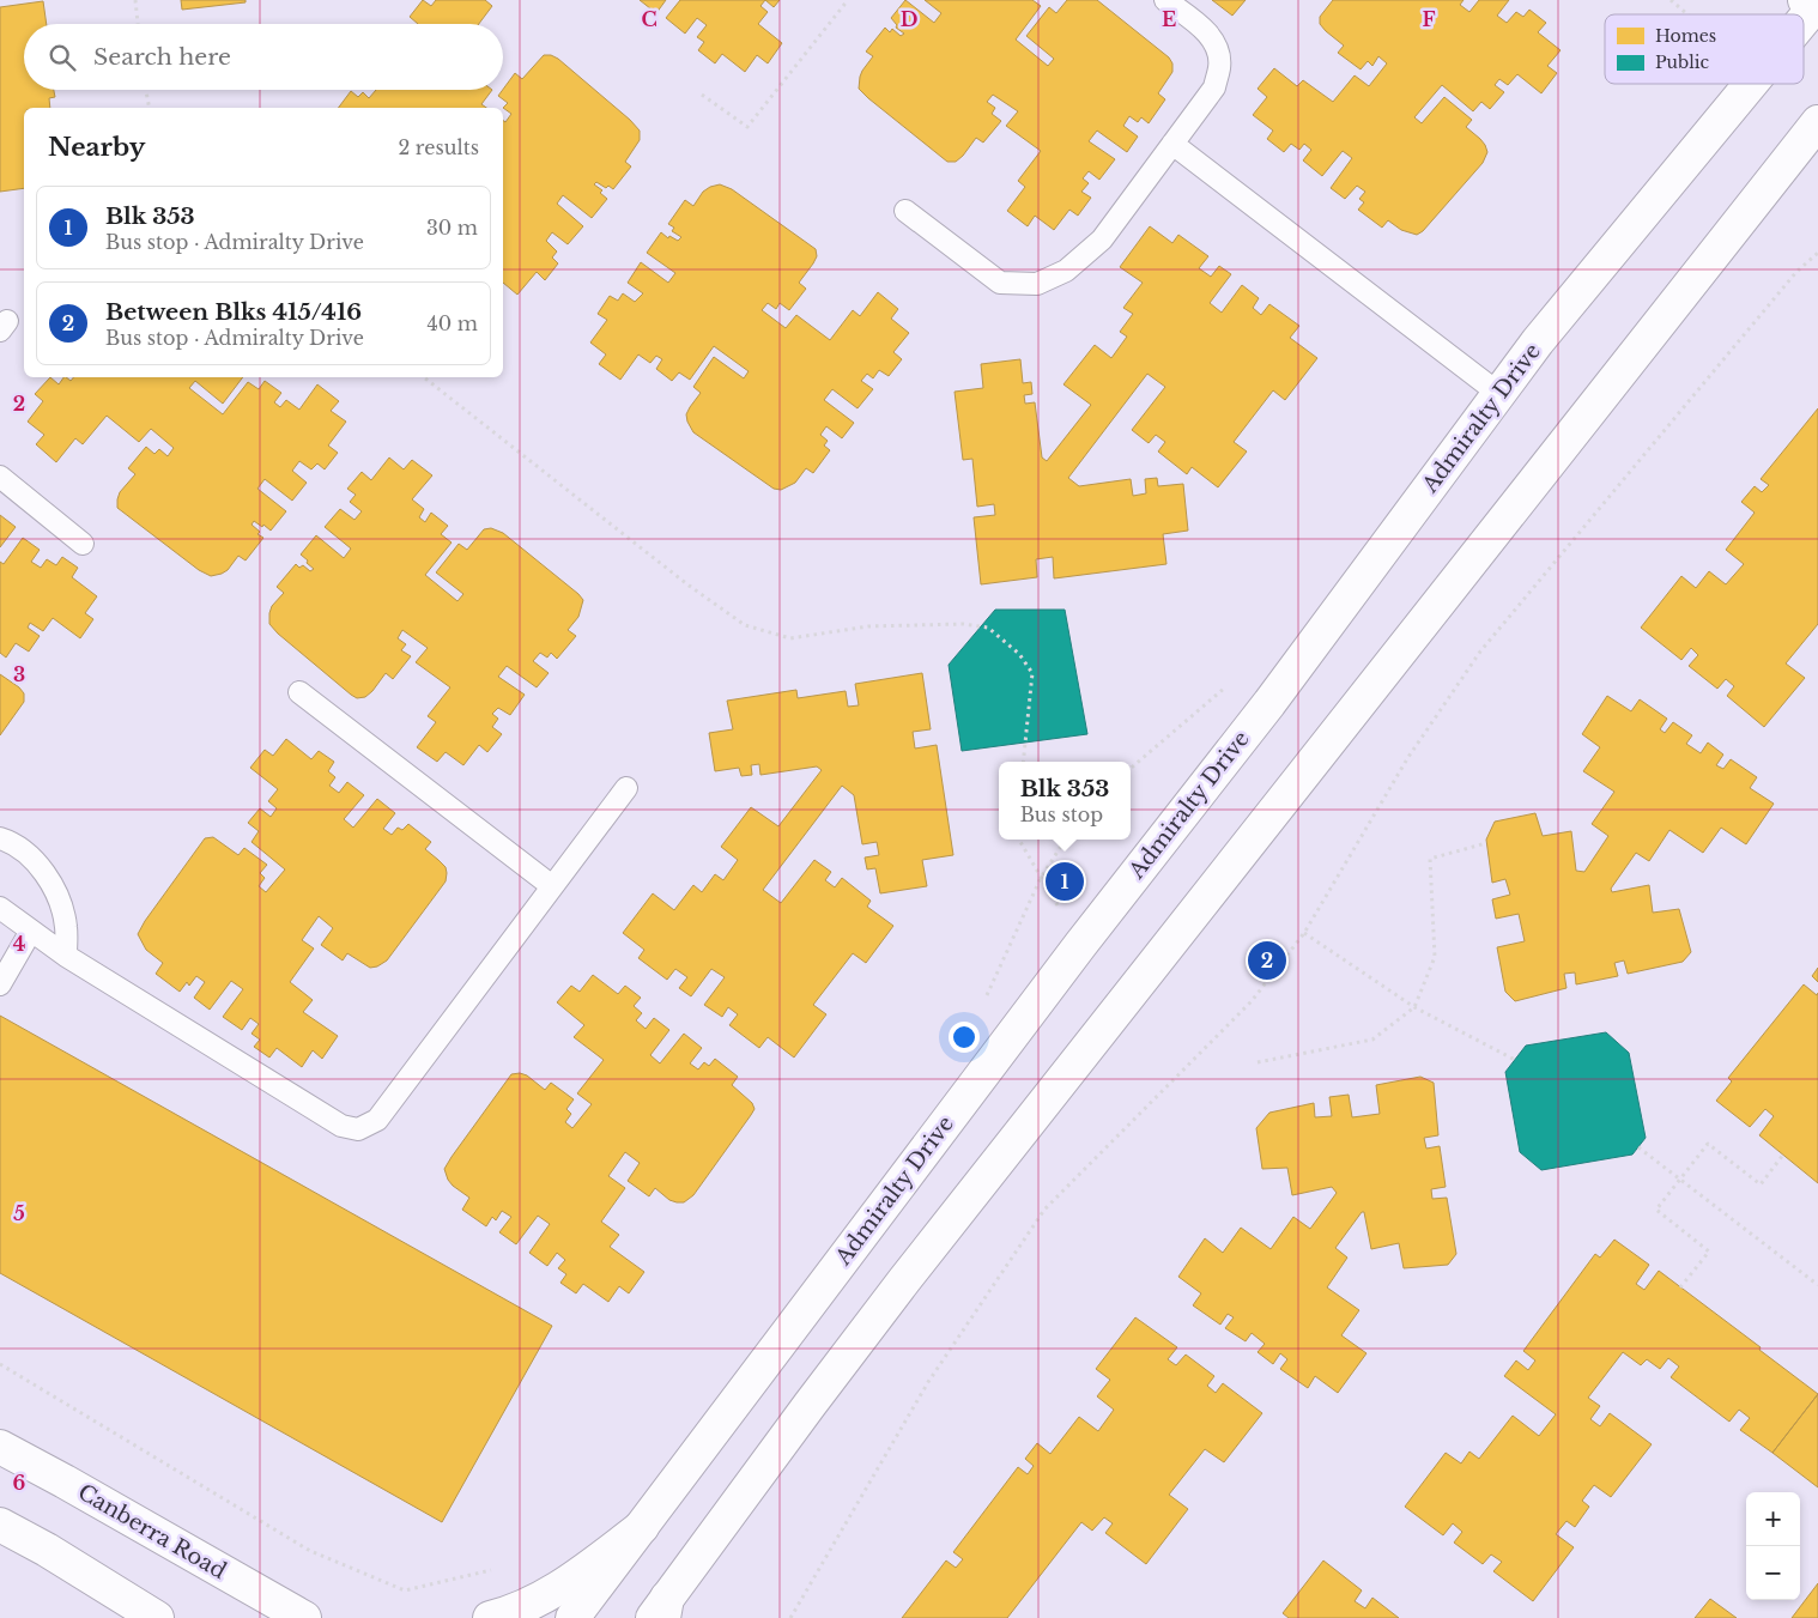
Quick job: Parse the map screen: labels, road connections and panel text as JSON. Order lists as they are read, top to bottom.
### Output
{
  "streets": {
    "street": ["Admiralty Drive", "Canberra Road"]
  },
  "legend": ["Homes", "Public"],
  "page": {
    "search": "Search here",
    "heading": ["Nearby", "2 results"],
    "list": [
      {
        "mark": "1",
        "name": "Blk 353",
        "note": "Bus stop · Admiralty Drive",
        "value": "30 m"
      },
      {
        "mark": "2",
        "name": "Between Blks 415/416",
        "note": "Bus stop · Admiralty Drive",
        "value": "40 m"
      }
    ],
    "popup": ["Blk 353", "Bus stop"],
    "pins": ["1", "2"],
    "map_buttons": ["+", "−"]
  },
  "grid": {
    "columns": [
      "C",
      "D",
      "E",
      "F"
    ],
    "rows": [
      "2",
      "3",
      "4",
      "5",
      "6"
    ]
  }
}
